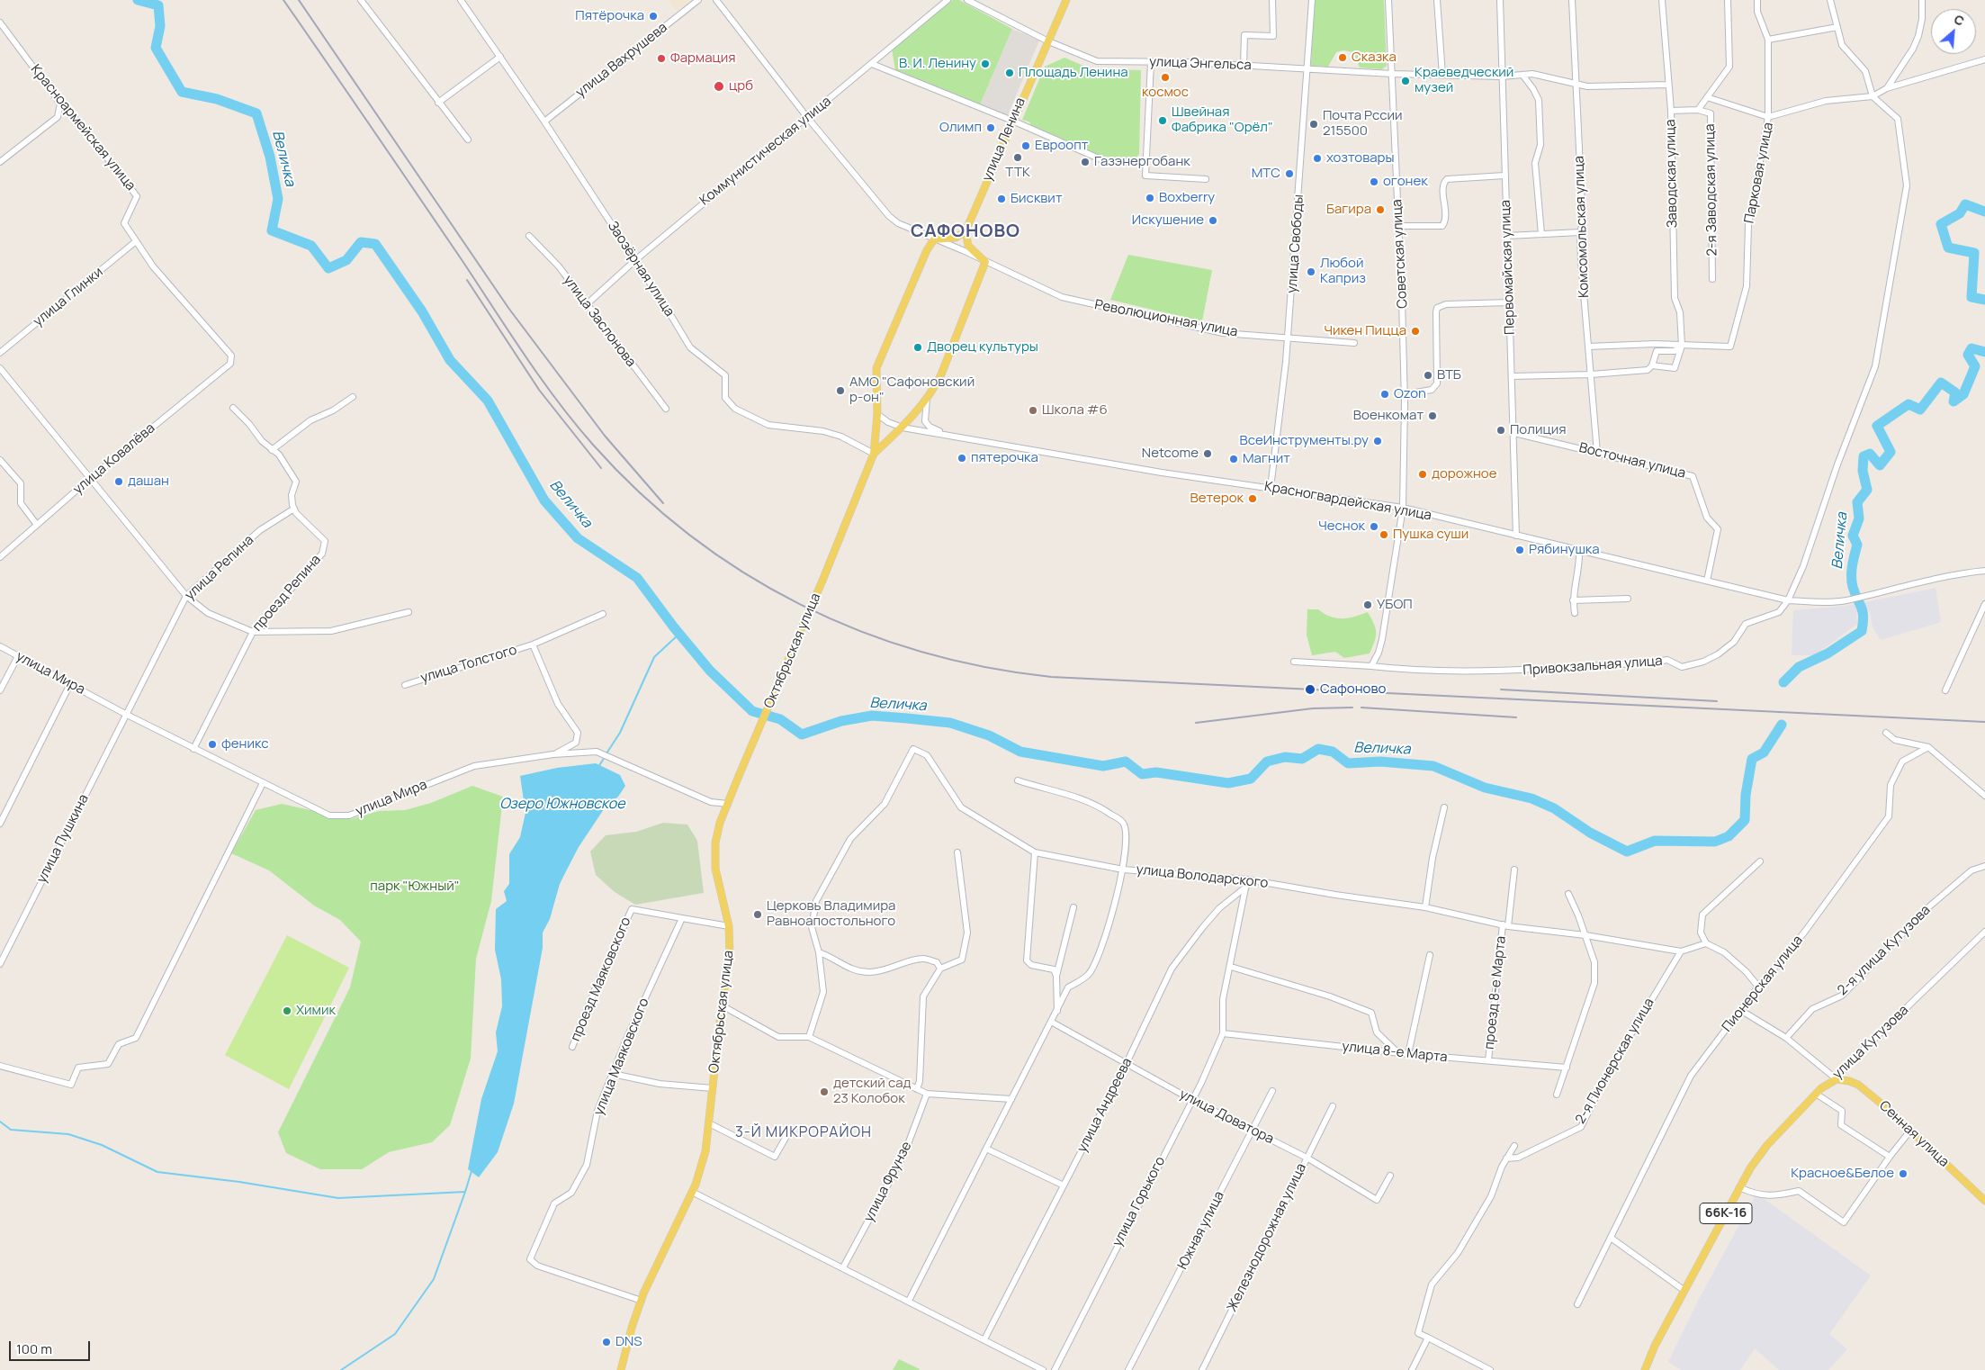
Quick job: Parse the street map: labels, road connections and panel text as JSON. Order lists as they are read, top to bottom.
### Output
{
  "streets": {
    "main road": [
      "улица Ленина",
      "Октябрьская улица",
      "улица Кутузова",
      "Сенная улица",
      "66К-16"
    ],
    "street": [
      "улица Вахрушева",
      "улица Энгельса",
      "Красноармейская улица",
      "Коммунистическая улица",
      "Парковая улица",
      "Заводская улица",
      "2-я Заводская улица",
      "Комсомольская улица",
      "улица Свободы",
      "Советская улица",
      "Первомайская улица",
      "Заозёрная улица",
      "улица Глинки",
      "Революционная улица",
      "улица Заслонова",
      "улица Ковалёва",
      "Восточная улица",
      "Красногвардейская улица",
      "улица Репина",
      "проезд Репина",
      "улица Толстого",
      "Привокзальная улица",
      "улица Мира",
      "улица Пушкина",
      "улица Володарского",
      "2-я улица Кутузова",
      "проезд Маяковского",
      "Пионерская улица",
      "проезд 8-е Марта",
      "улица 8-е Марта",
      "улица Маяковского",
      "2-я Пионерская улица",
      "улица Андреева",
      "улица Доватора",
      "улица Фрунзе",
      "улица Горького",
      "Южная улица",
      "Железнодорожная улица"
    ]
  },
  "crossings": [
    ["улица Вахрушева", "Заозёрная улица"],
    ["улица Энгельса", "улица Ленина"],
    ["улица Энгельса", "Заводская улица"],
    ["улица Энгельса", "Комсомольская улица"],
    ["улица Энгельса", "улица Свободы"],
    ["улица Энгельса", "Советская улица"],
    ["улица Энгельса", "Первомайская улица"],
    ["Красноармейская улица", "улица Глинки"],
    ["Красноармейская улица", "улица Ковалёва"],
    ["Коммунистическая улица", "Заозёрная улица"],
    ["Коммунистическая улица", "улица Заслонова"],
    ["Парковая улица", "Заводская улица"],
    ["Заводская улица", "2-я Заводская улица"],
    ["Комсомольская улица", "Восточная улица"],
    ["улица Свободы", "Революционная улица"],
    ["улица Свободы", "Красногвардейская улица"],
    ["Советская улица", "Красногвардейская улица"],
    ["Первомайская улица", "Восточная улица"],
    ["Первомайская улица", "Красногвардейская улица"],
    ["Заозёрная улица", "Октябрьская улица"],
    ["Революционная улица", "Октябрьская улица"],
    ["Восточная улица", "Красногвардейская улица"],
    ["Красногвардейская улица", "Октябрьская улица"],
    ["Красногвардейская улица", "Привокзальная улица"],
    ["улица Репина", "проезд Репина"],
    ["улица Репина", "улица Мира"],
    ["улица Репина", "улица Пушкина"],
    ["проезд Репина", "улица Мира"],
    ["Октябрьская улица", "улица Мира"],
    ["Октябрьская улица", "улица Маяковского"],
    ["улица Толстого", "улица Мира"],
    ["улица Мира", "улица Пушкина"],
    ["улица Володарского", "проезд 8-е Марта"],
    ["улица Володарского", "2-я Пионерская улица"],
    ["проезд Маяковского", "улица Маяковского"],
    ["проезд 8-е Марта", "улица 8-е Марта"],
    ["улица Кутузова", "Сенная улица"],
    ["улица 8-е Марта", "улица Горького"],
    ["улица Андреева", "улица Доватора"],
    ["улица Доватора", "улица Горького"],
    ["улица Доватора", "Южная улица"],
    ["улица Доватора", "Железнодорожная улица"]
  ],
  "districts": ["САФОНОВО", "3-Й МИКРОРАЙОН"],
  "water": ["Величка", "Озеро Южновское"],
  "parks": ["парк \"Южный\""],
  "places": [
    "Пятёрочка",
    "Сказка",
    "Фармация",
    "В. И. Ленину",
    "Площадь Ленина",
    "космос",
    "Краеведческий музей",
    "црб",
    "Швейная Фабрика \"Орёл\"",
    "Почта Рссии 215500",
    "Олимп",
    "Евроопт",
    "ТТК",
    "хозтовары",
    "Газэнергобанк",
    "МТС",
    "огонек",
    "Boxberry",
    "Бисквит",
    "Багира",
    "Искушение",
    "Любой Каприз",
    "Чикен Пицца",
    "Дворец культуры",
    "ВТБ",
    "АМО \"Сафоновский р-он\"",
    "Ozon",
    "Школа #6",
    "Военкомат",
    "Полиция",
    "ВсеИнструменты.ру",
    "Netcome",
    "пятерочка",
    "Магнит",
    "дорожное",
    "дашан",
    "Ветерок",
    "Чеснок",
    "Пушка суши",
    "Рябинушка",
    "УБОП",
    "Сафоново",
    "феникс",
    "Церковь Владимира Равноапостольного",
    "Химик",
    "детский сад 23 Колобок",
    "Красное&Белое",
    "DNS"
  ],
  "scale_bar": "100 m",
  "north": "top right"
}
